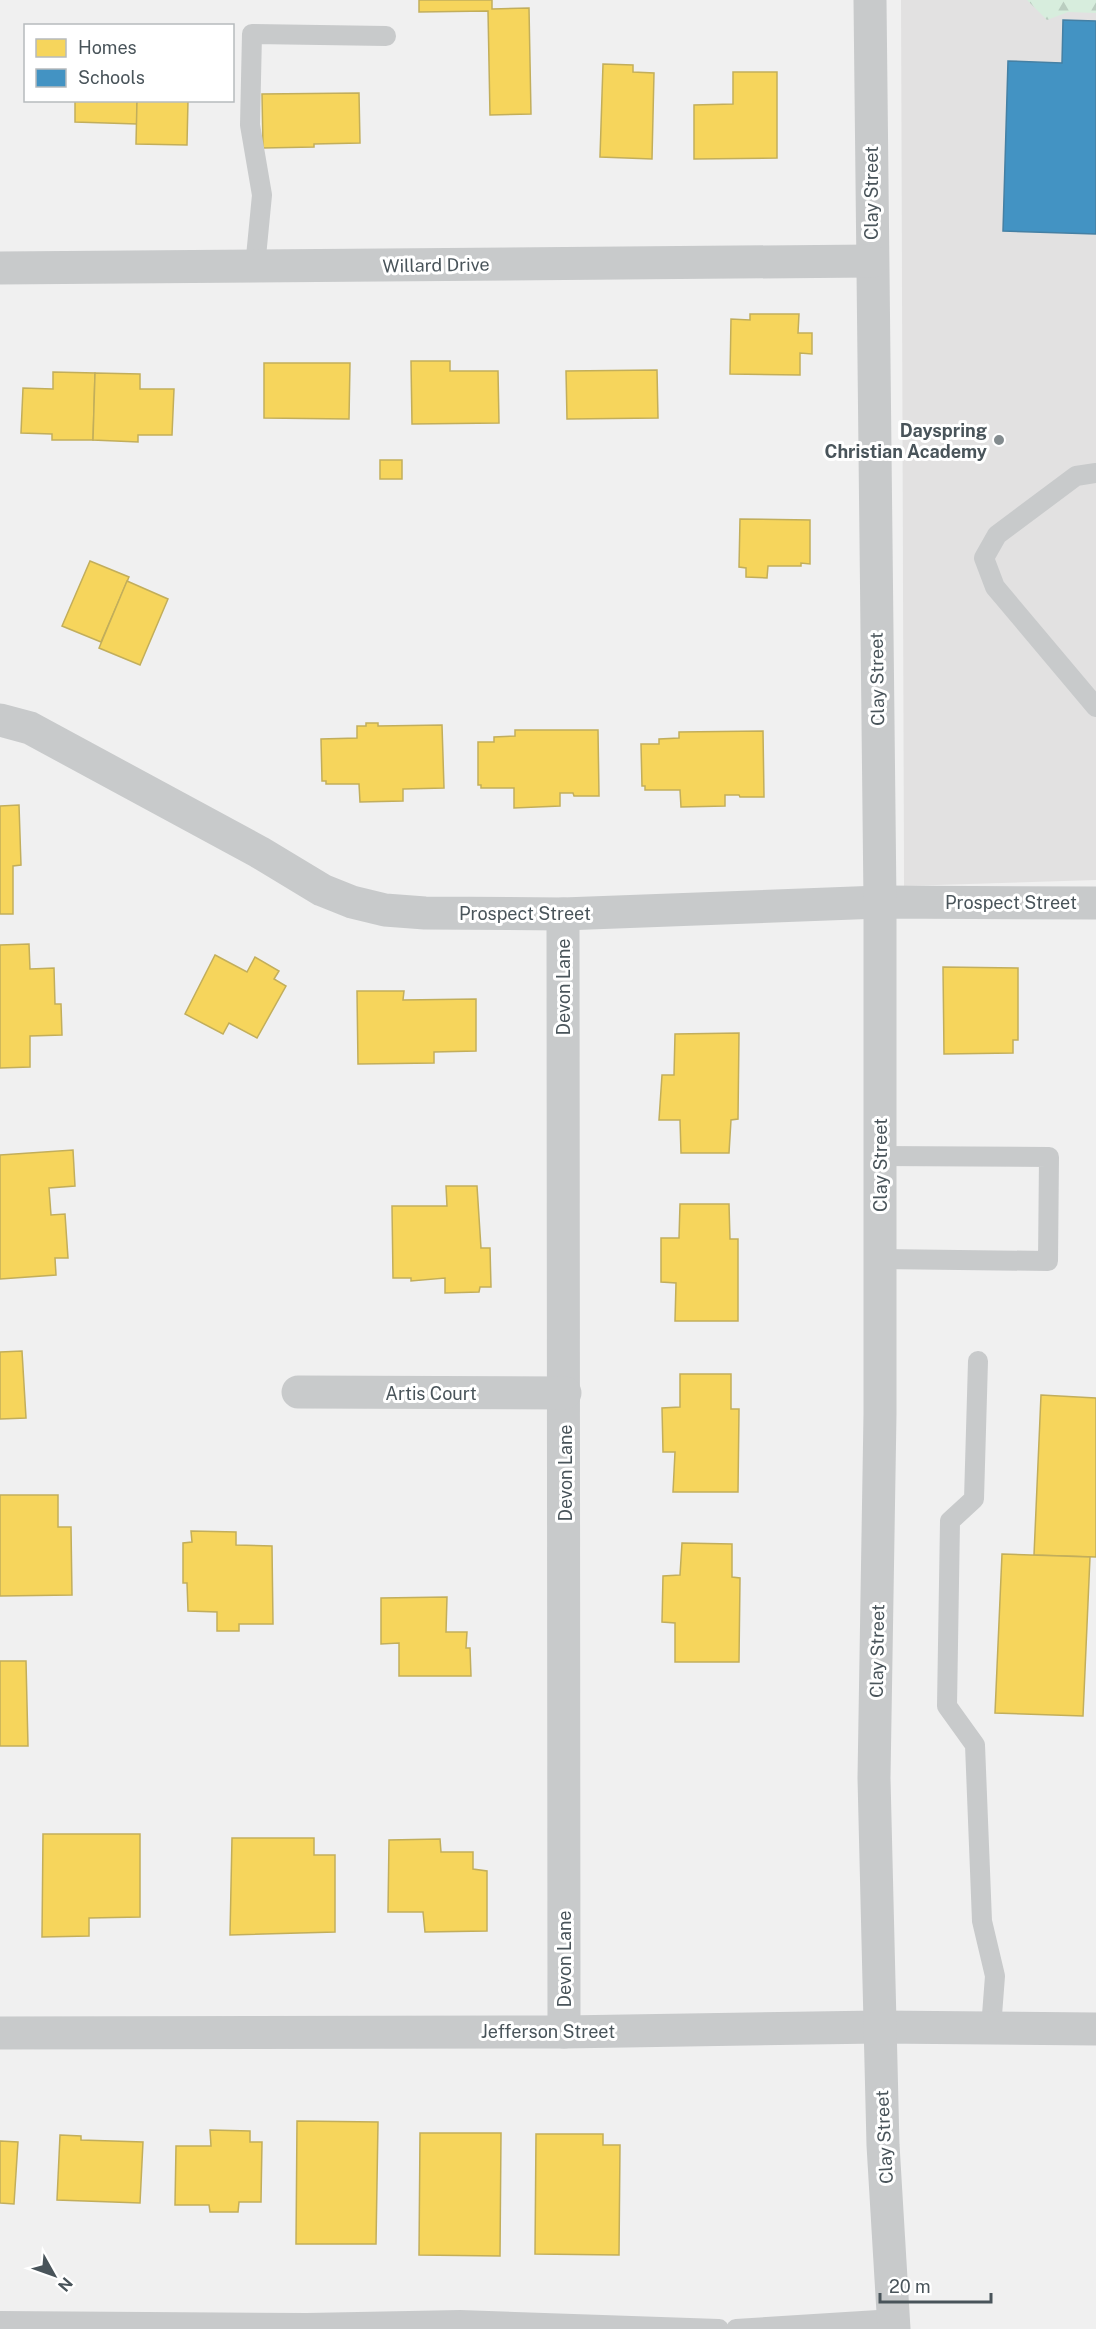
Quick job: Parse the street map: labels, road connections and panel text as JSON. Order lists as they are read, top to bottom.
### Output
{
  "streets": {
    "street": [
      "Clay Street",
      "Willard Drive",
      "Prospect Street",
      "Devon Lane",
      "Artis Court",
      "Jefferson Street"
    ]
  },
  "crossings": [
    ["Clay Street", "Willard Drive"],
    ["Clay Street", "Prospect Street"],
    ["Clay Street", "Jefferson Street"],
    ["Prospect Street", "Devon Lane"],
    ["Devon Lane", "Artis Court"],
    ["Devon Lane", "Jefferson Street"]
  ],
  "places": ["Dayspring Christian Academy"],
  "legend": ["Homes", "Schools"],
  "scale_bar": "20 m",
  "north": "bottom right"
}
